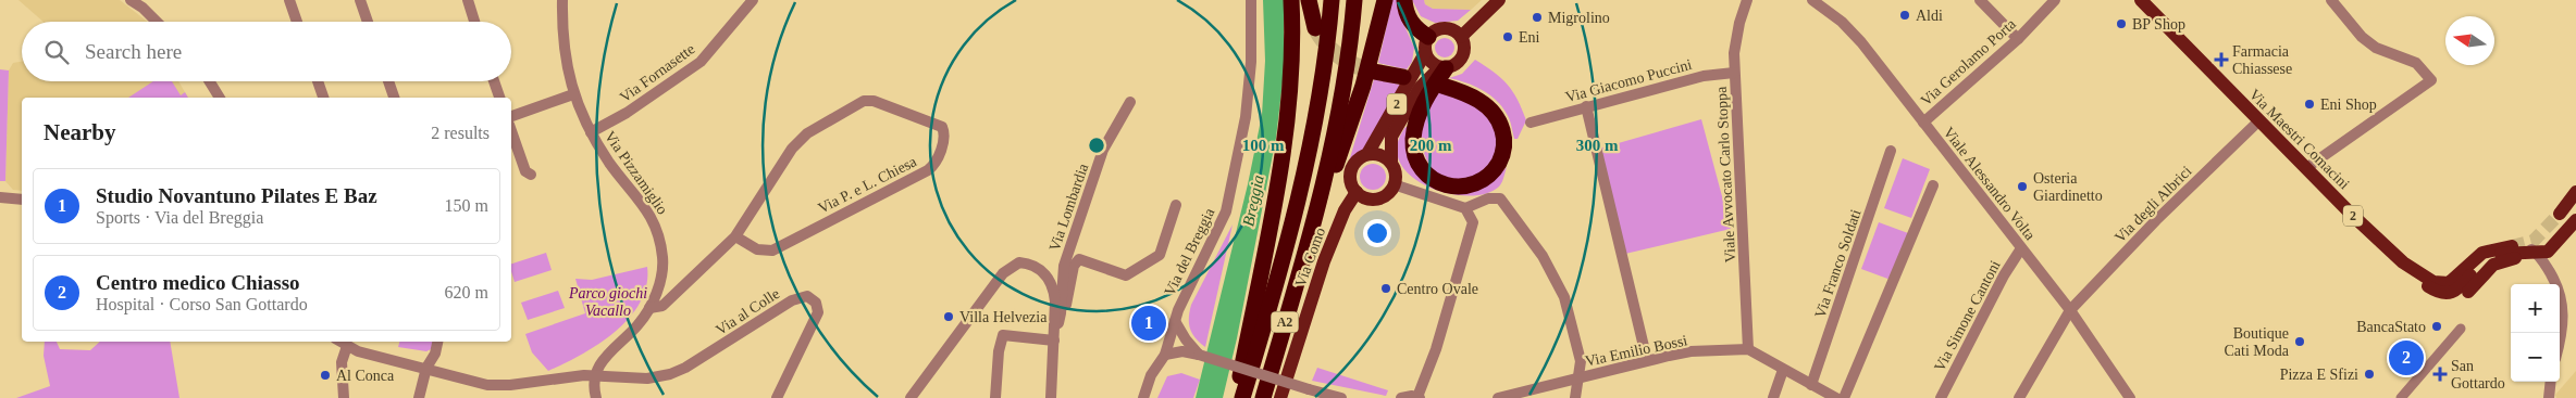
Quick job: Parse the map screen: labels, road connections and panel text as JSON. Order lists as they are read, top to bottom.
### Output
{
  "streets": {
    "highway": ["A2"],
    "main road": ["2", "Via Maestri Comacini", "Via Como"],
    "street": [
      "Via Gerolamo Porta",
      "Via Fornasette",
      "Via Giacomo Puccini",
      "Via Pizzamiglio",
      "Viale Avvocato Carlo Stoppa",
      "Viale Alessandro Volta",
      "Via P. e L. Chiesa",
      "Via degli Albrici",
      "Via Lombardia",
      "Via del Breggia",
      "Via Franco Soldati",
      "Via al Colle",
      "Via Simone Cantoni",
      "Via Emilio Bossi"
    ]
  },
  "crossings": [
    ["Via Gerolamo Porta", "Viale Alessandro Volta"],
    ["Via Fornasette", "Via Pizzamiglio"],
    ["Via Giacomo Puccini", "Viale Avvocato Carlo Stoppa"],
    ["2", "Via Maestri Comacini"],
    ["2", "Via Como"],
    ["Via Maestri Comacini", "Via degli Albrici"],
    ["Via Pizzamiglio", "Via P. e L. Chiesa"],
    ["Via Pizzamiglio", "Via al Colle"],
    ["Viale Avvocato Carlo Stoppa", "Via Emilio Bossi"],
    ["Viale Alessandro Volta", "Via degli Albrici"],
    ["Viale Alessandro Volta", "Via Simone Cantoni"]
  ],
  "water": ["Breggia"],
  "parks": ["Parco giochi Vacallo"],
  "places": {
    "other": [
      "Aldi",
      "Migrolino",
      "BP Shop",
      "Eni",
      "Eni Shop",
      "Osteria Giardinetto",
      "Centro Ovale",
      "Villa Helvezia",
      "BancaStato",
      "Boutique Cati Moda",
      "Pizza E Sfizi",
      "Al Conca"
    ],
    "health": ["Farmacia Chiassese", "San Gottardo"]
  },
  "north": "left",
  "page": {
    "search": "Search here",
    "heading": ["Nearby", "2 results"],
    "list": [
      {
        "mark": "1",
        "name": "Studio Novantuno Pilates E Baz",
        "note": "Sports · Via del Breggia",
        "value": "150 m"
      },
      {
        "mark": "2",
        "name": "Centro medico Chiasso",
        "note": "Hospital · Corso San Gottardo",
        "value": "620 m"
      }
    ],
    "map_buttons": ["+", "−"],
    "pins": ["1", "2"]
  },
  "rings": ["100 m", "200 m", "300 m"]
}
